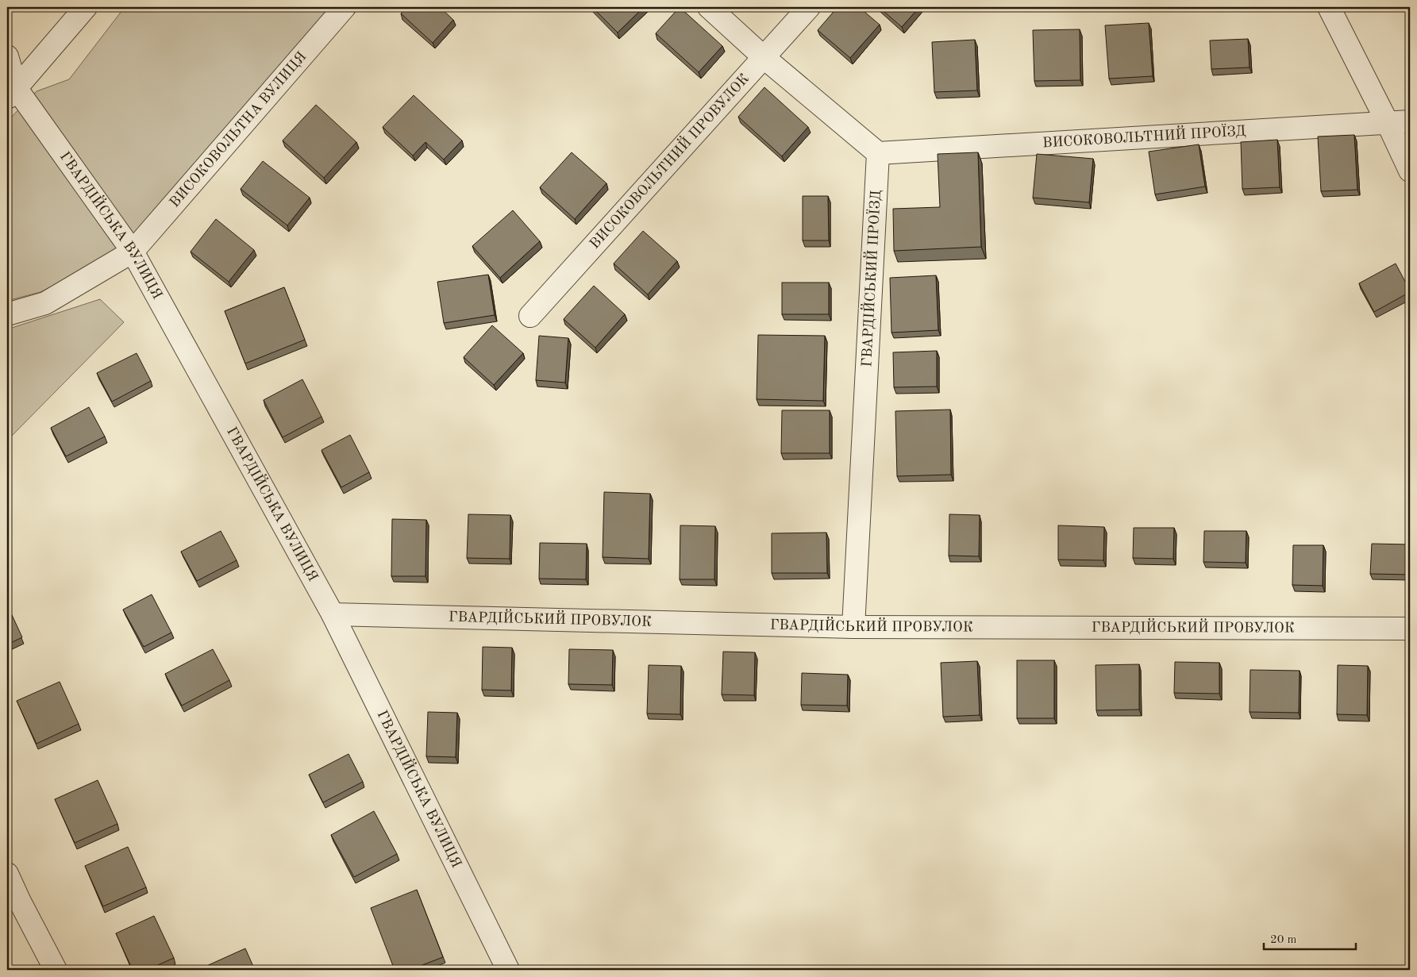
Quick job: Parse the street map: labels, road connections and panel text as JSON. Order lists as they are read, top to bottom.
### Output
{
  "streets": {
    "street": [
      "ВИСОКОВОЛЬТНА ВУЛИЦЯ",
      "ВИСОКОВОЛЬТНИЙ ПРОЇЗД",
      "ВИСОКОВОЛЬТНИЙ ПРОВУЛОК",
      "ГВАРДІЙСЬКА ВУЛИЦЯ",
      "ГВАРДІЙСЬКИЙ ПРОЇЗД",
      "ГВАРДІЙСЬКИЙ ПРОВУЛОК"
    ]
  },
  "crossings": [
    ["ВИСОКОВОЛЬТНА ВУЛИЦЯ", "ГВАРДІЙСЬКА ВУЛИЦЯ"],
    ["ВИСОКОВОЛЬТНИЙ ПРОЇЗД", "ГВАРДІЙСЬКИЙ ПРОЇЗД"],
    ["ГВАРДІЙСЬКА ВУЛИЦЯ", "ГВАРДІЙСЬКИЙ ПРОВУЛОК"],
    ["ГВАРДІЙСЬКИЙ ПРОЇЗД", "ГВАРДІЙСЬКИЙ ПРОВУЛОК"]
  ],
  "scale_bar": "20 m"
}
